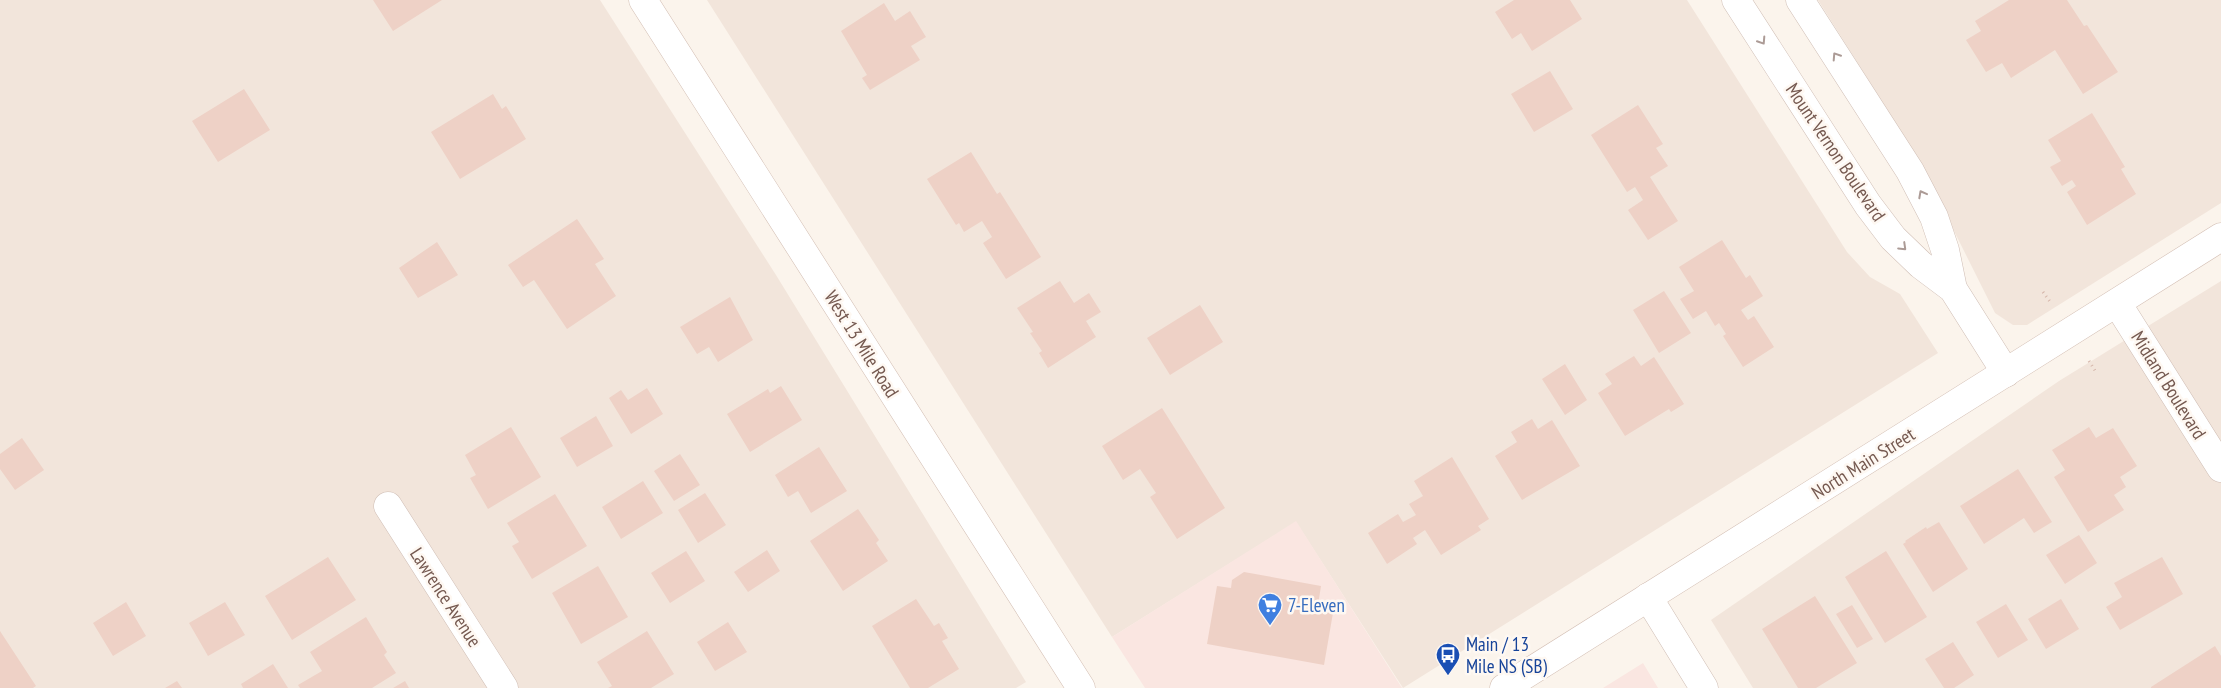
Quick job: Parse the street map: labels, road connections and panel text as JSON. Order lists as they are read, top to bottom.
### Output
{
  "streets": {
    "main road": [
      "Mount Vernon Boulevard",
      "West 13 Mile Road",
      "Midland Boulevard",
      "North Main Street",
      "Lawrence Avenue"
    ]
  },
  "crossings": [
    ["Mount Vernon Boulevard", "North Main Street"],
    ["Midland Boulevard", "North Main Street"]
  ],
  "places": {
    "supermarket": ["7-Eleven"],
    "bus stop": ["Main / 13 Mile NS (SB)"]
  }
}
